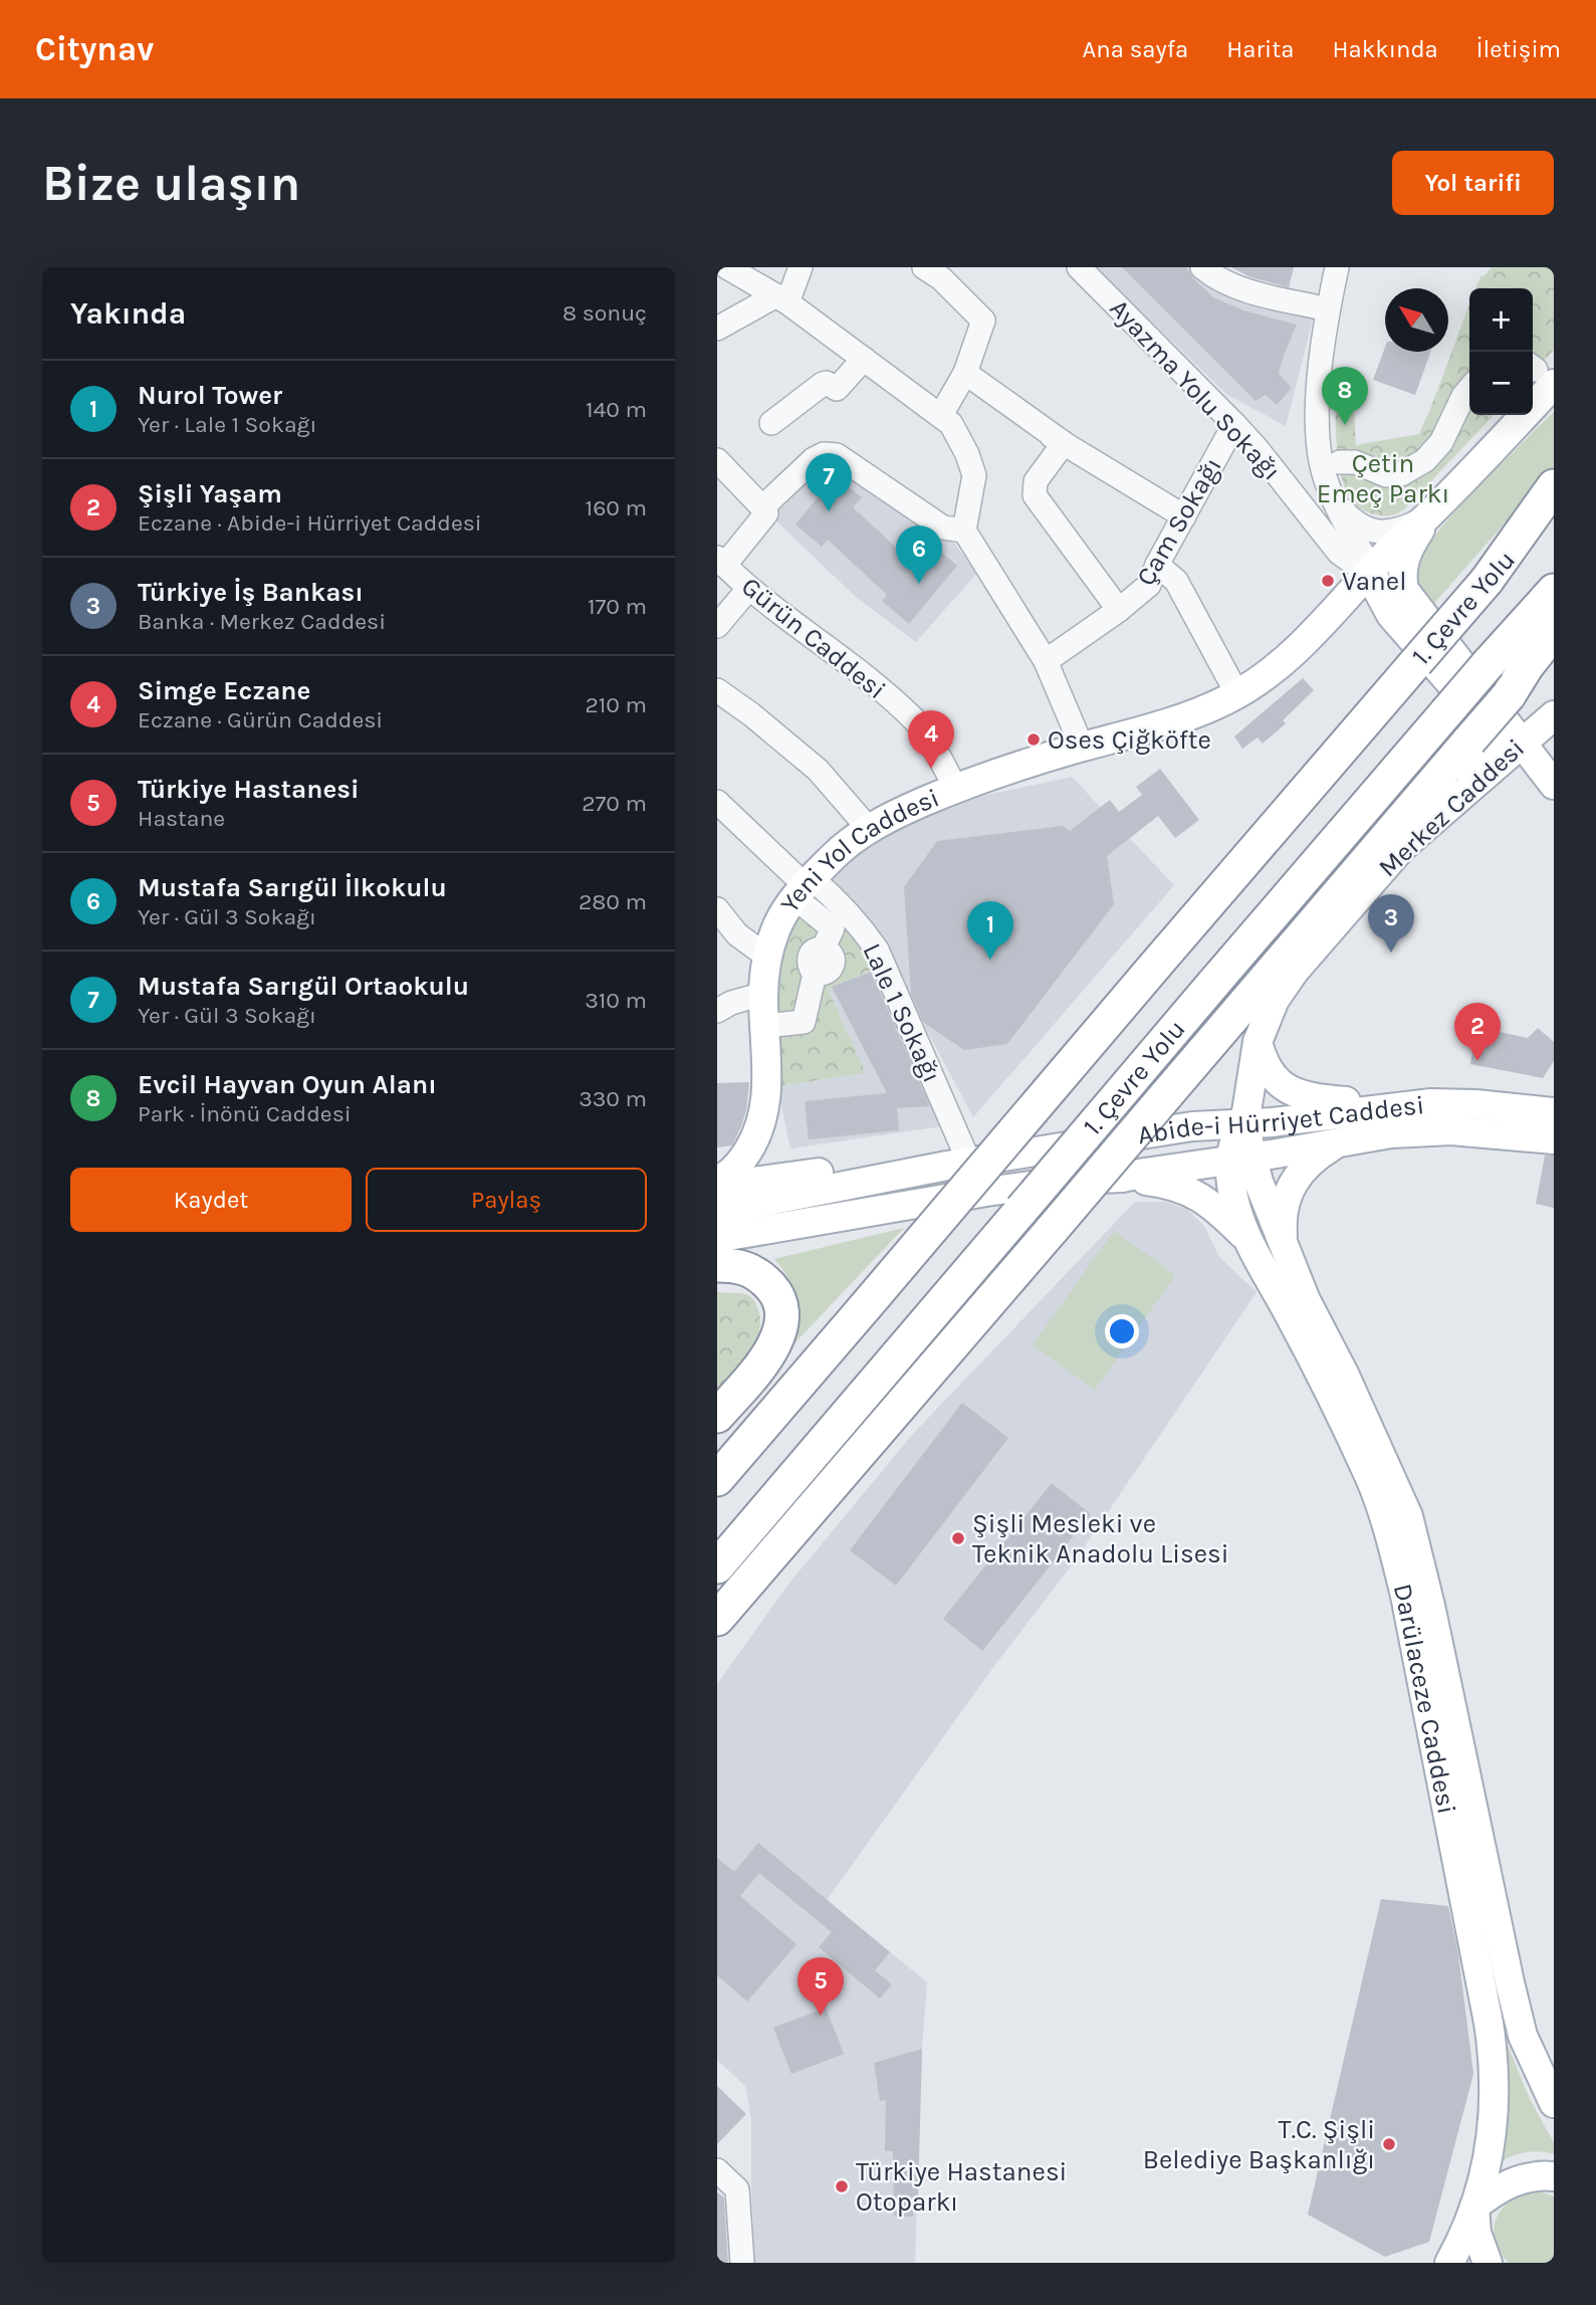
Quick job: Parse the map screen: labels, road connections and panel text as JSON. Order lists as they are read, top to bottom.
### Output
{
  "streets": {
    "highway": ["1. Çevre Yolu"],
    "main road": [
      "Merkez Caddesi",
      "Yeni Yol Caddesi",
      "Abide-i Hürriyet Caddesi",
      "Darülaceze Caddesi"
    ],
    "street": [
      "Ayazma Yolu Sokağı",
      "Çam Sokağı",
      "Gürün Caddesi",
      "Lale 1 Sokağı"
    ]
  },
  "crossings": [
    ["Ayazma Yolu Sokağı", "Çam Sokağı"],
    ["Ayazma Yolu Sokağı", "Yeni Yol Caddesi"],
    ["Gürün Caddesi", "Yeni Yol Caddesi"],
    ["Merkez Caddesi", "Abide-i Hürriyet Caddesi"],
    ["Yeni Yol Caddesi", "Lale 1 Sokağı"],
    ["Lale 1 Sokağı", "Abide-i Hürriyet Caddesi"],
    ["Abide-i Hürriyet Caddesi", "Darülaceze Caddesi"]
  ],
  "parks": ["Çetin Emeç Parkı"],
  "places": [
    "Vanel",
    "Oses Çiğköfte",
    "Şişli Mesleki ve Teknik Anadolu Lisesi",
    "T.C. Şişli Belediye Başkanlığı",
    "Türkiye Hastanesi Otoparkı"
  ],
  "north": "top left",
  "page": {
    "header": "Citynav",
    "nav": [
      "Ana sayfa",
      "Harita",
      "Hakkında",
      "İletişim"
    ],
    "buttons": [
      "Yol tarifi",
      ["Kaydet", "Paylaş"]
    ],
    "title": "Bize ulaşın",
    "heading": ["Yakında", "8 sonuç"],
    "map_buttons": ["+", "−"],
    "list": [
      {
        "mark": "1",
        "name": "Nurol Tower",
        "note": "Yer · Lale 1 Sokağı",
        "value": "140 m"
      },
      {
        "mark": "2",
        "name": "Şişli Yaşam",
        "note": "Eczane · Abide-i Hürriyet Caddesi",
        "value": "160 m"
      },
      {
        "mark": "3",
        "name": "Türkiye İş Bankası",
        "note": "Banka · Merkez Caddesi",
        "value": "170 m"
      },
      {
        "mark": "4",
        "name": "Simge Eczane",
        "note": "Eczane · Gürün Caddesi",
        "value": "210 m"
      },
      {
        "mark": "5",
        "name": "Türkiye Hastanesi",
        "note": "Hastane",
        "value": "270 m"
      },
      {
        "mark": "6",
        "name": "Mustafa Sarıgül İlkokulu",
        "note": "Yer · Gül 3 Sokağı",
        "value": "280 m"
      },
      {
        "mark": "7",
        "name": "Mustafa Sarıgül Ortaokulu",
        "note": "Yer · Gül 3 Sokağı",
        "value": "310 m"
      },
      {
        "mark": "8",
        "name": "Evcil Hayvan Oyun Alanı",
        "note": "Park · İnönü Caddesi",
        "value": "330 m"
      }
    ],
    "pins": [
      "8",
      "7",
      "6",
      "4",
      "3",
      "1",
      "2",
      "5"
    ]
  }
}
